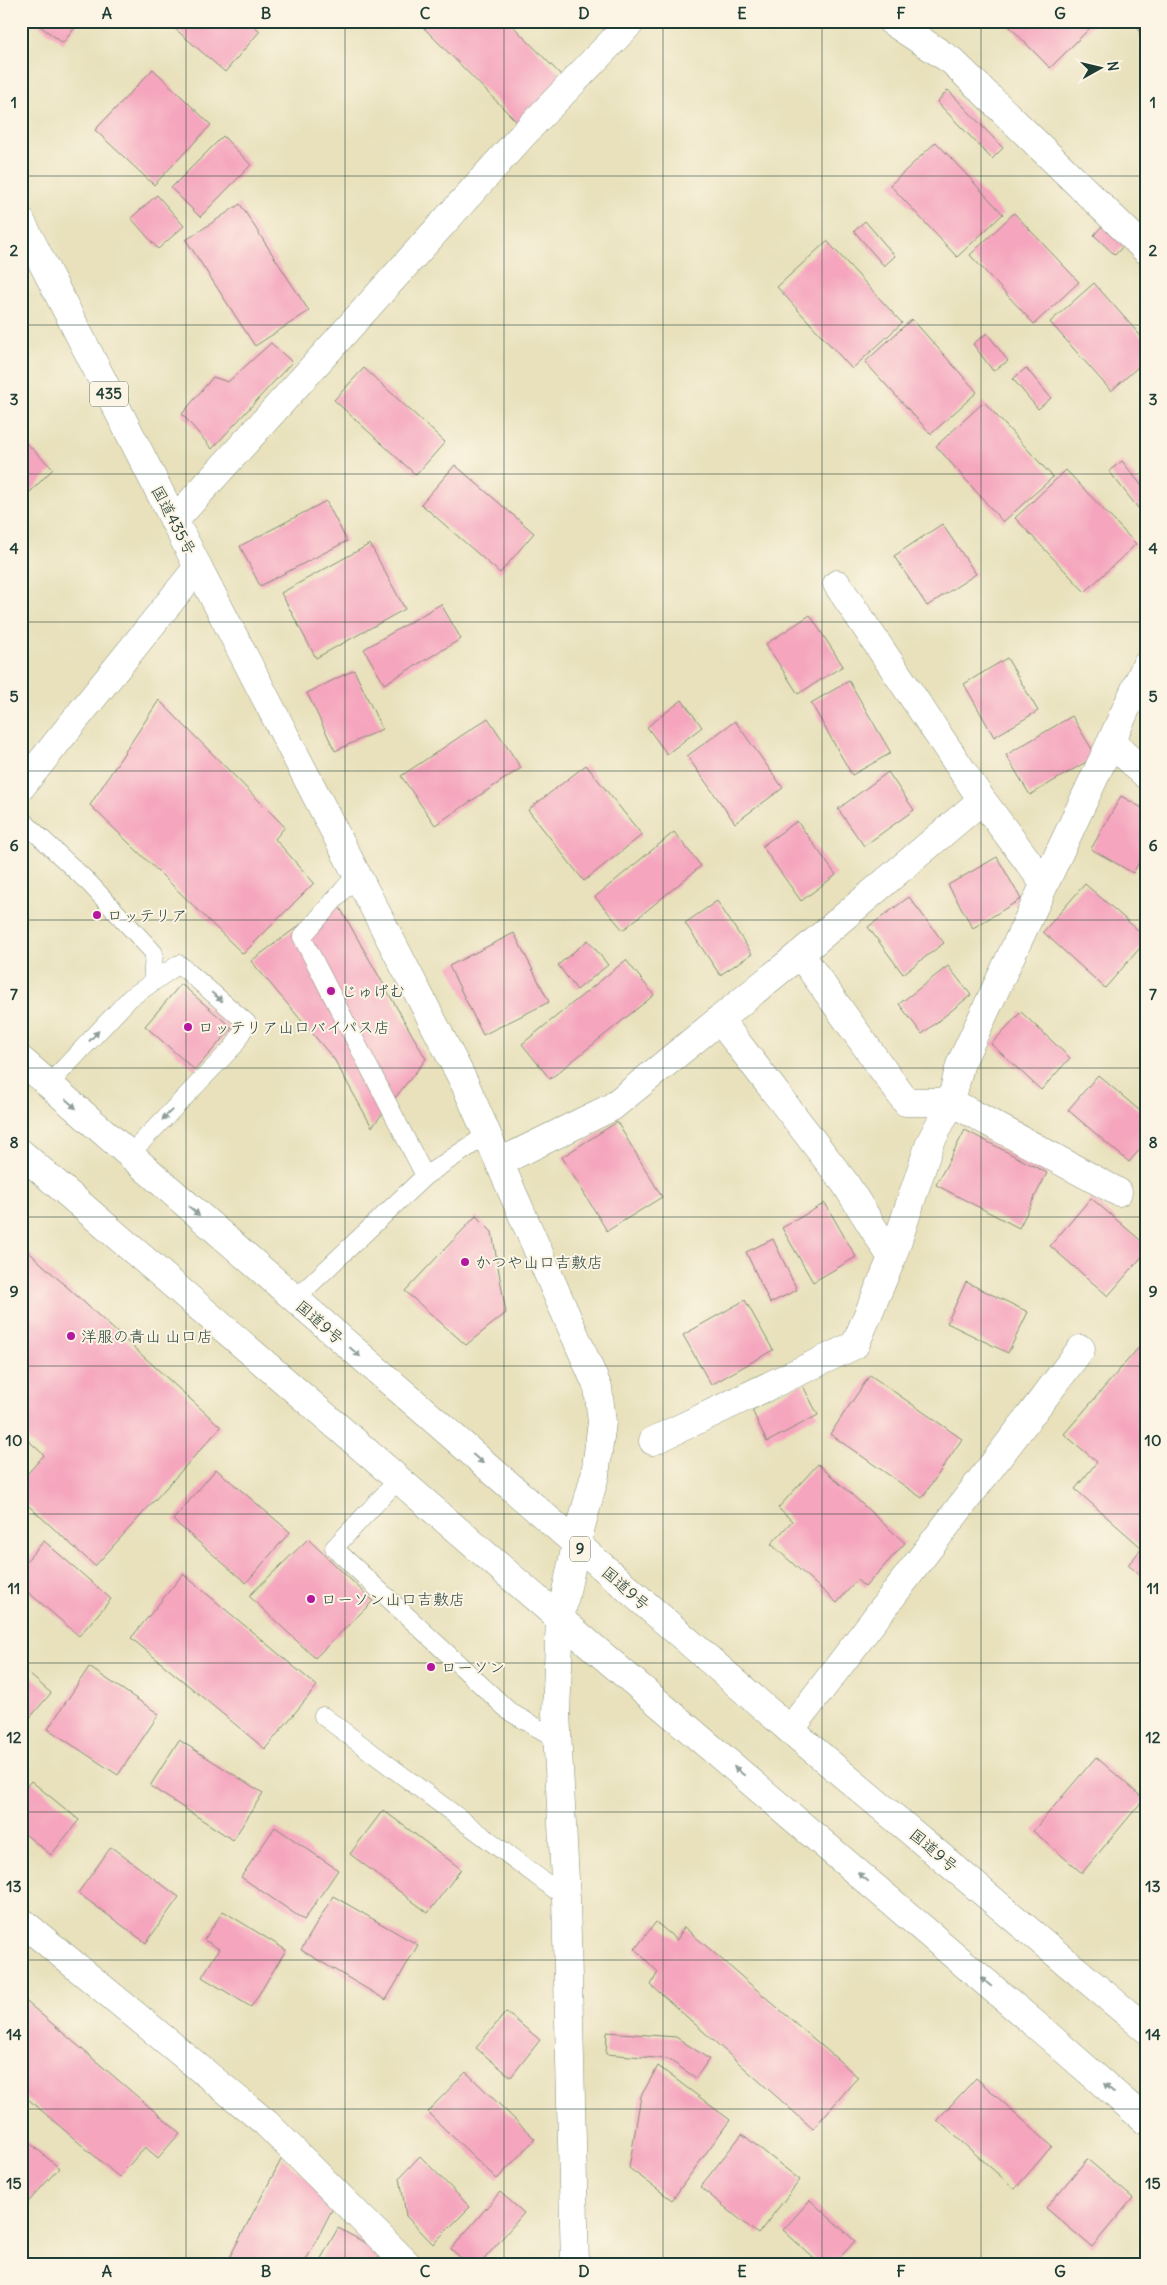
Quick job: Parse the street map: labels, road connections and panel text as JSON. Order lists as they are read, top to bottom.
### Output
{
  "streets": {
    "main road": [
      "435",
      "国道435号",
      "国道9号",
      "9"
    ]
  },
  "places": [
    "ロッテリア",
    "じゅげむ",
    "ロッテリア山口バイパス店",
    "かつや山口吉敷店",
    "洋服の青山 山口店",
    "ローソン山口吉敷店",
    "ローソン"
  ],
  "north": "right",
  "grid": {
    "columns": [
      "A",
      "B",
      "C",
      "D",
      "E",
      "F",
      "G"
    ],
    "rows": [
      "1",
      "2",
      "3",
      "4",
      "5",
      "6",
      "7",
      "8",
      "9",
      "10",
      "11",
      "12",
      "13",
      "14",
      "15"
    ]
  }
}
